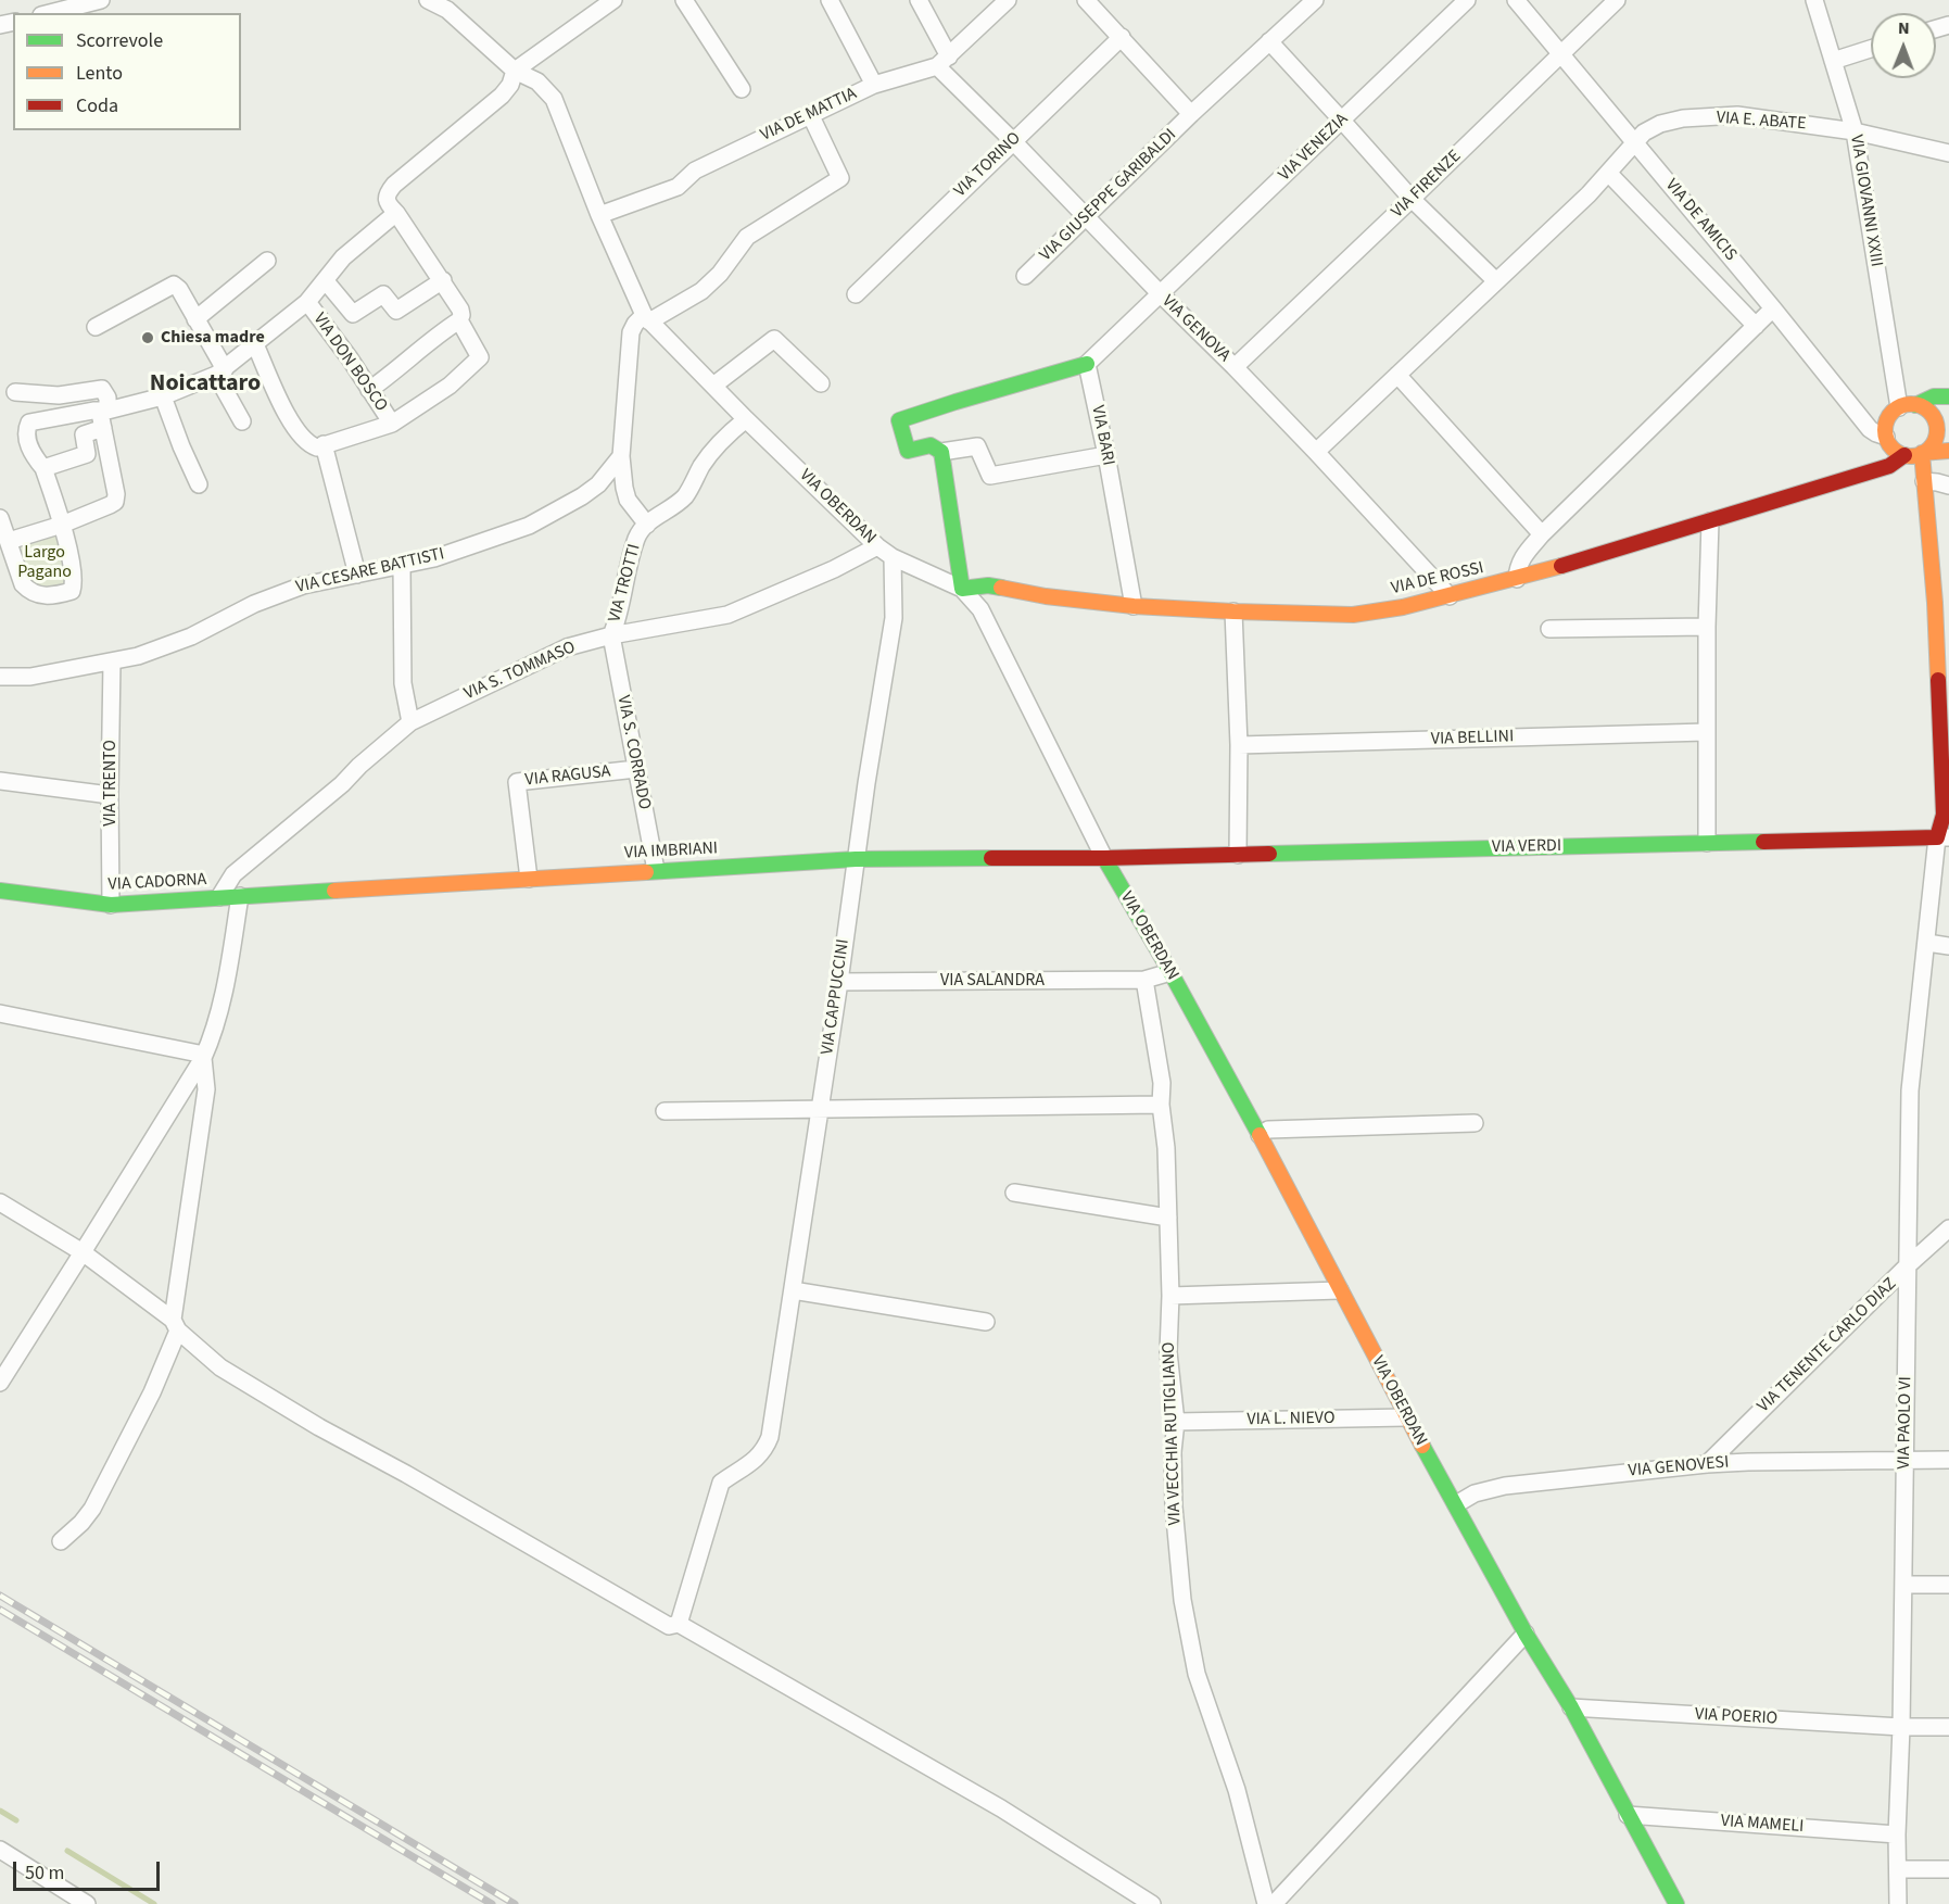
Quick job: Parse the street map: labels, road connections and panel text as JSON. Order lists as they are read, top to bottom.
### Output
{
  "streets": {
    "street": [
      "VIA DE MATTIA",
      "VIA E. ABATE",
      "VIA VENEZIA",
      "VIA TORINO",
      "VIA FIRENZE",
      "VIA GIUSEPPE GARIBALDI",
      "VIA GIOVANNI XXIII",
      "VIA DE AMICIS",
      "VIA GENOVA",
      "VIA DON BOSCO",
      "VIA BARI",
      "VIA OBERDAN",
      "VIA CESARE BATTISTI",
      "VIA DE ROSSI",
      "VIA TROTTI",
      "VIA S. TOMMASO",
      "VIA BELLINI",
      "VIA S. CORRADO",
      "VIA RAGUSA",
      "VIA TRENTO",
      "VIA VERDI",
      "VIA IMBRIANI",
      "VIA CADORNA",
      "VIA SALANDRA",
      "VIA CAPPUCCINI",
      "VIA TENENTE CARLO DIAZ",
      "VIA L. NIEVO",
      "VIA PAOLO VI",
      "VIA VECCHIA RUTIGLIANO",
      "VIA GENOVESI",
      "VIA POERIO",
      "VIA MAMELI"
    ]
  },
  "crossings": [
    ["VIA DE MATTIA", "VIA GENOVA"],
    ["VIA DE MATTIA", "VIA OBERDAN"],
    ["VIA E. ABATE", "VIA GIOVANNI XXIII"],
    ["VIA E. ABATE", "VIA DE AMICIS"],
    ["VIA E. ABATE", "VIA GENOVA"],
    ["VIA VENEZIA", "VIA GENOVA"],
    ["VIA TORINO", "VIA GENOVA"],
    ["VIA FIRENZE", "VIA DE AMICIS"],
    ["VIA FIRENZE", "VIA GENOVA"],
    ["VIA GIUSEPPE GARIBALDI", "VIA GENOVA"],
    ["VIA GIOVANNI XXIII", "VIA DE AMICIS"],
    ["VIA GIOVANNI XXIII", "VIA DE ROSSI"],
    ["VIA DE AMICIS", "VIA DE ROSSI"],
    ["VIA GENOVA", "VIA DE ROSSI"],
    ["VIA BARI", "VIA DE ROSSI"],
    ["VIA OBERDAN", "VIA DE ROSSI"],
    ["VIA OBERDAN", "VIA TROTTI"],
    ["VIA OBERDAN", "VIA S. TOMMASO"],
    ["VIA OBERDAN", "VIA VERDI"],
    ["VIA OBERDAN", "VIA IMBRIANI"],
    ["VIA OBERDAN", "VIA CAPPUCCINI"],
    ["VIA OBERDAN", "VIA L. NIEVO"],
    ["VIA OBERDAN", "VIA GENOVESI"],
    ["VIA OBERDAN", "VIA POERIO"],
    ["VIA OBERDAN", "VIA MAMELI"],
    ["VIA CESARE BATTISTI", "VIA TRENTO"],
    ["VIA TROTTI", "VIA S. TOMMASO"],
    ["VIA TROTTI", "VIA S. CORRADO"],
    ["VIA S. TOMMASO", "VIA S. CORRADO"],
    ["VIA S. TOMMASO", "VIA CADORNA"],
    ["VIA S. CORRADO", "VIA RAGUSA"],
    ["VIA S. CORRADO", "VIA IMBRIANI"],
    ["VIA RAGUSA", "VIA IMBRIANI"],
    ["VIA TRENTO", "VIA CADORNA"],
    ["VIA VERDI", "VIA IMBRIANI"],
    ["VIA IMBRIANI", "VIA CADORNA"],
    ["VIA IMBRIANI", "VIA CAPPUCCINI"],
    ["VIA SALANDRA", "VIA CAPPUCCINI"],
    ["VIA SALANDRA", "VIA VECCHIA RUTIGLIANO"],
    ["VIA TENENTE CARLO DIAZ", "VIA PAOLO VI"],
    ["VIA TENENTE CARLO DIAZ", "VIA GENOVESI"],
    ["VIA L. NIEVO", "VIA VECCHIA RUTIGLIANO"],
    ["VIA PAOLO VI", "VIA GENOVESI"],
    ["VIA PAOLO VI", "VIA POERIO"],
    ["VIA PAOLO VI", "VIA MAMELI"]
  ],
  "districts": ["Noicattaro"],
  "parks": ["Largo Pagano"],
  "places": ["Chiesa madre"],
  "legend": ["Scorrevole", "Lento", "Coda"],
  "scale_bar": "50 m",
  "north": "top"
}
